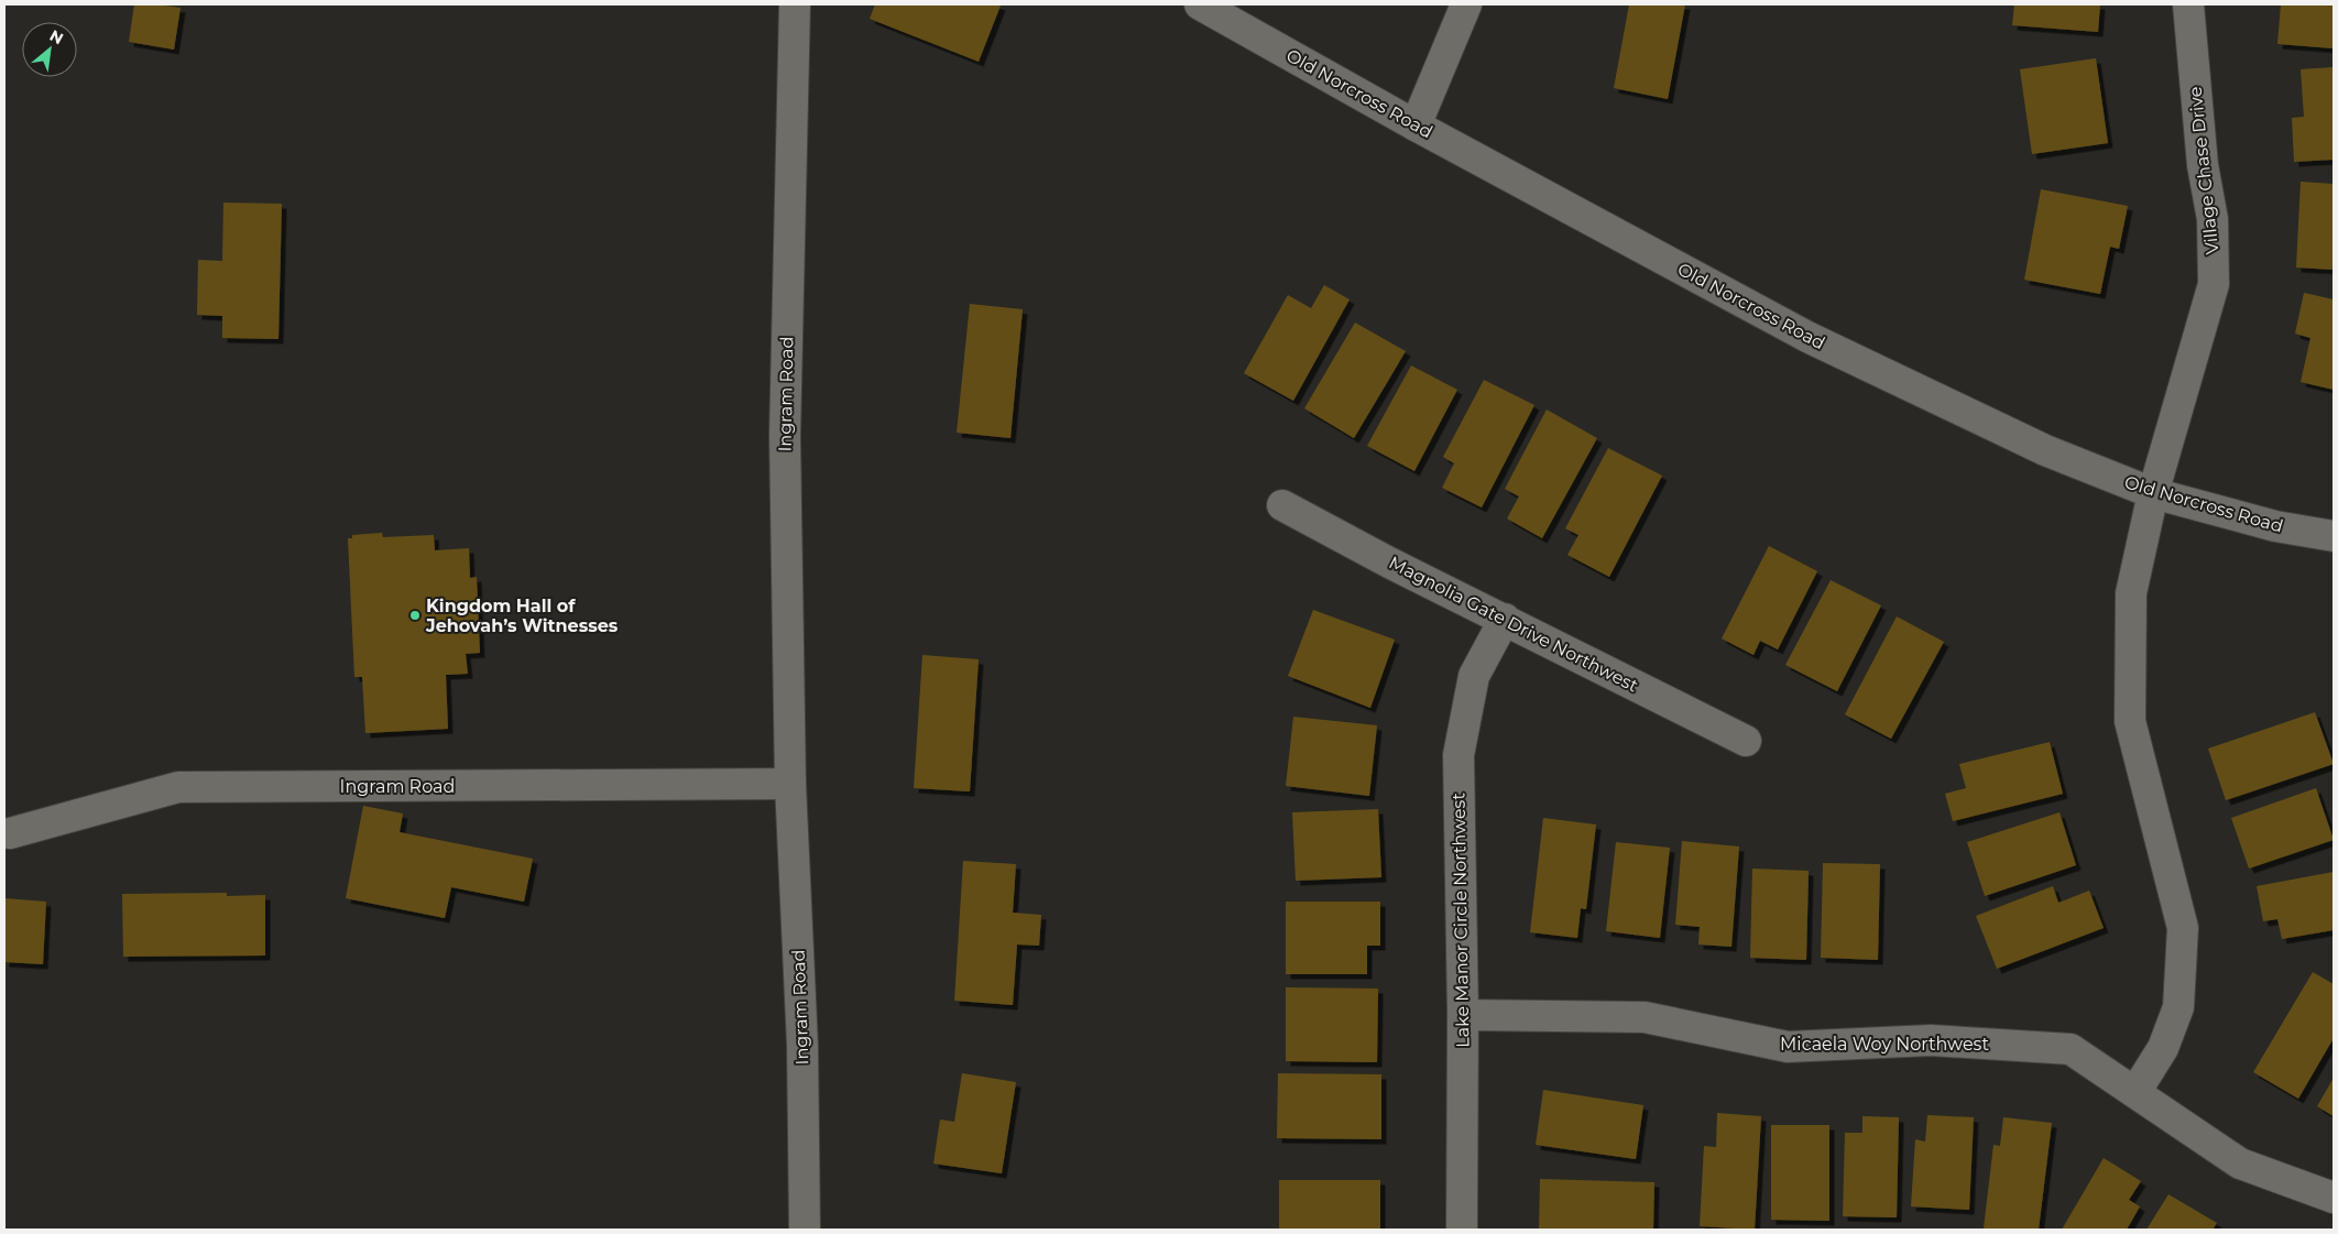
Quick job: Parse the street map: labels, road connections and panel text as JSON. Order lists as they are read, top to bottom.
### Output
{
  "streets": {
    "street": [
      "Old Norcross Road",
      "Village Chase Drive",
      "Ingram Road",
      "Magnolia Gate Drive Northwest",
      "Lake Manor Circle Northwest",
      "Micaela Woy Northwest"
    ]
  },
  "crossings": [
    ["Old Norcross Road", "Village Chase Drive"],
    ["Village Chase Drive", "Micaela Woy Northwest"],
    ["Magnolia Gate Drive Northwest", "Lake Manor Circle Northwest"],
    ["Lake Manor Circle Northwest", "Micaela Woy Northwest"]
  ],
  "places": ["Kingdom Hall of Jehovah’s Witnesses"],
  "north": "top right"
}
